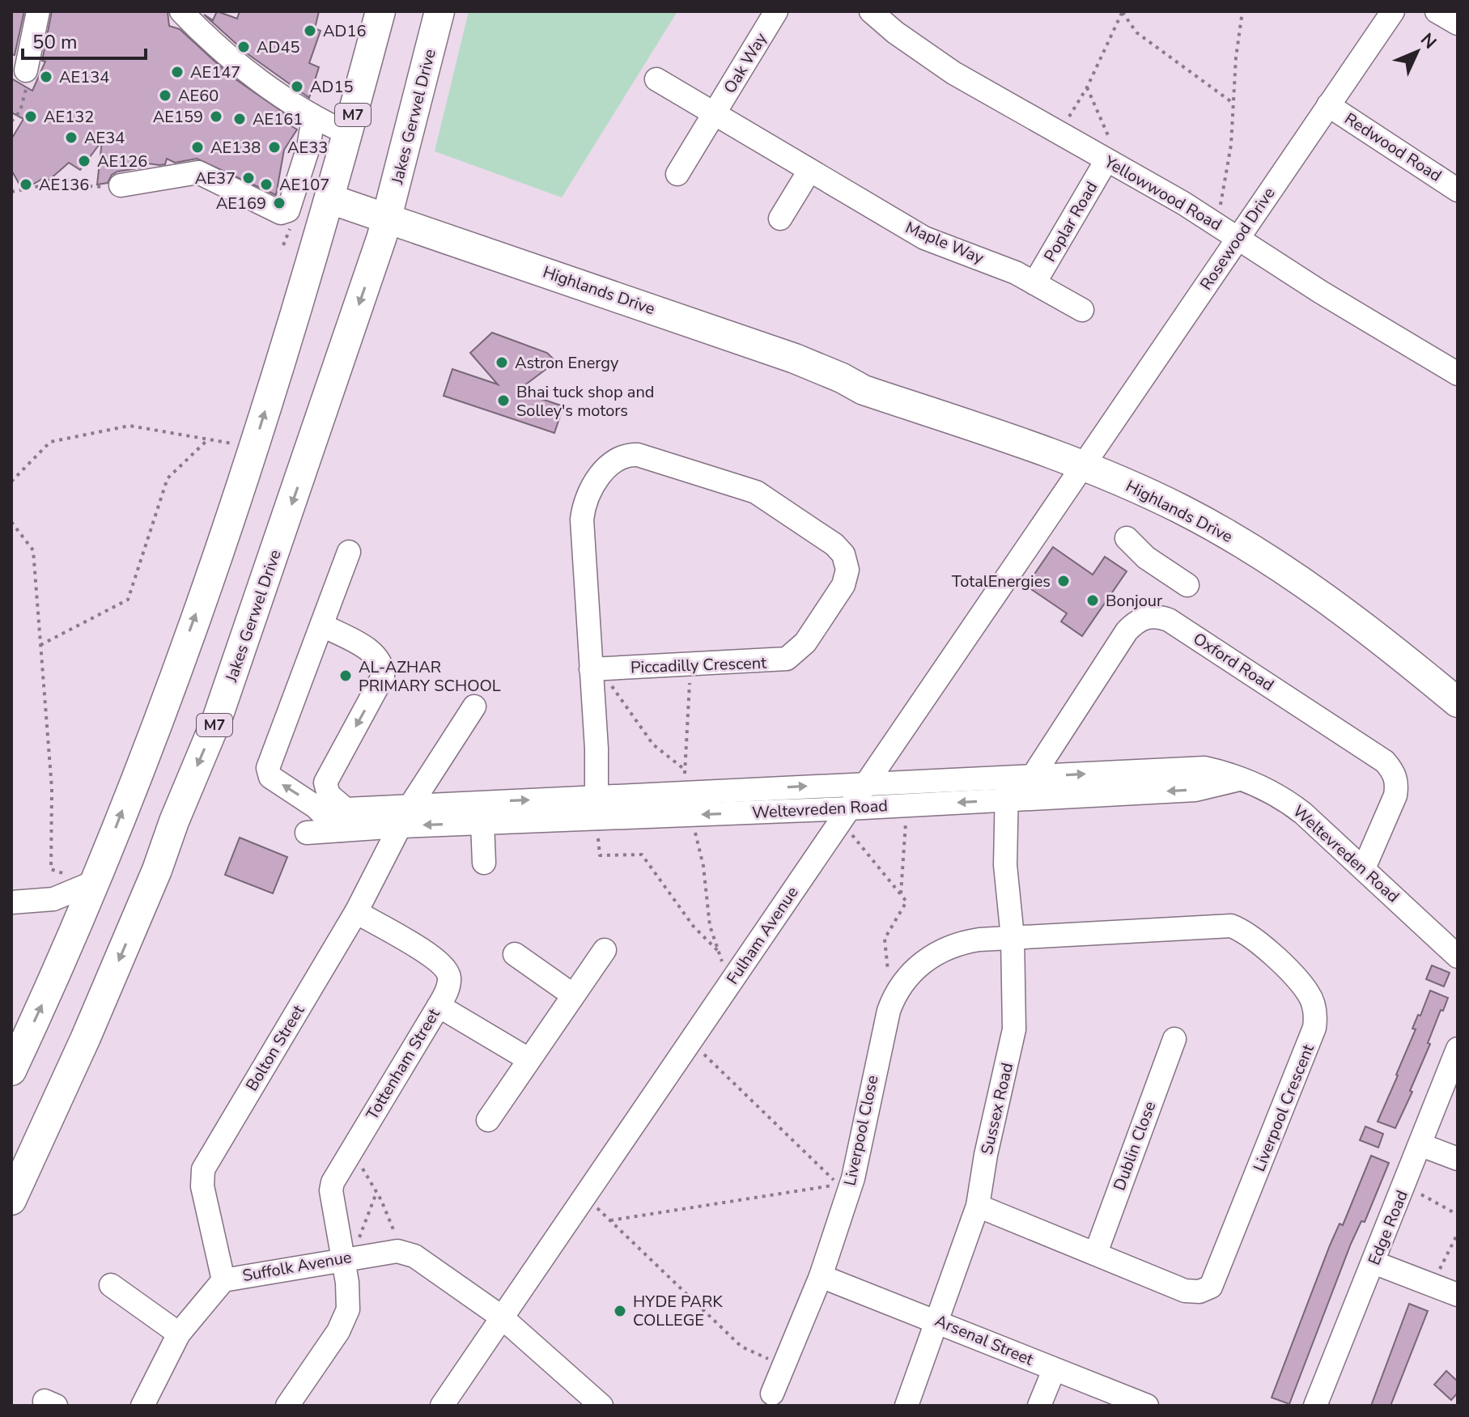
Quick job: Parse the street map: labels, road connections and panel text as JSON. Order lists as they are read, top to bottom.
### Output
{
  "streets": {
    "main road": ["M7", "Jakes Gerwel Drive", "Highlands Drive"],
    "street": [
      "Oak Way",
      "Redwood Road",
      "Yellowwood Road",
      "Poplar Road",
      "Rosewood Drive",
      "Maple Way",
      "Oxford Road",
      "Piccadilly Crescent",
      "Weltevreden Road",
      "Fulham Avenue",
      "Bolton Street",
      "Tottenham Street",
      "Liverpool Crescent",
      "Sussex Road",
      "Liverpool Close",
      "Dublin Close",
      "Edge Road",
      "Suffolk Avenue",
      "Arsenal Street"
    ]
  },
  "crossings": [
    ["Oak Way", "Maple Way"],
    ["M7", "Highlands Drive"],
    ["Jakes Gerwel Drive", "Highlands Drive"],
    ["Redwood Road", "Rosewood Drive"],
    ["Yellowwood Road", "Poplar Road"],
    ["Yellowwood Road", "Rosewood Drive"],
    ["Poplar Road", "Maple Way"],
    ["Rosewood Drive", "Highlands Drive"],
    ["Rosewood Drive", "Fulham Avenue"],
    ["Highlands Drive", "Fulham Avenue"],
    ["Oxford Road", "Weltevreden Road"],
    ["Piccadilly Crescent", "Weltevreden Road"],
    ["Weltevreden Road", "Fulham Avenue"],
    ["Weltevreden Road", "Bolton Street"],
    ["Weltevreden Road", "Sussex Road"],
    ["Fulham Avenue", "Suffolk Avenue"],
    ["Bolton Street", "Tottenham Street"],
    ["Bolton Street", "Suffolk Avenue"],
    ["Tottenham Street", "Suffolk Avenue"],
    ["Liverpool Crescent", "Sussex Road"],
    ["Liverpool Crescent", "Liverpool Close"],
    ["Liverpool Crescent", "Dublin Close"],
    ["Sussex Road", "Liverpool Close"],
    ["Sussex Road", "Arsenal Street"],
    ["Liverpool Close", "Arsenal Street"]
  ],
  "places": [
    "AD16",
    "AD45",
    "AE147",
    "AE134",
    "AD15",
    "AE60",
    "AE132",
    "AE159",
    "AE161",
    "AE34",
    "AE138",
    "AE33",
    "AE126",
    "AE37",
    "AE136",
    "AE107",
    "AE169",
    "Astron Energy",
    "Bhai tuck shop and Solley's motors",
    "TotalEnergies",
    "Bonjour",
    "AL-AZHAR PRIMARY SCHOOL",
    "HYDE PARK COLLEGE"
  ],
  "scale_bar": "50 m",
  "north": "top right"
}
